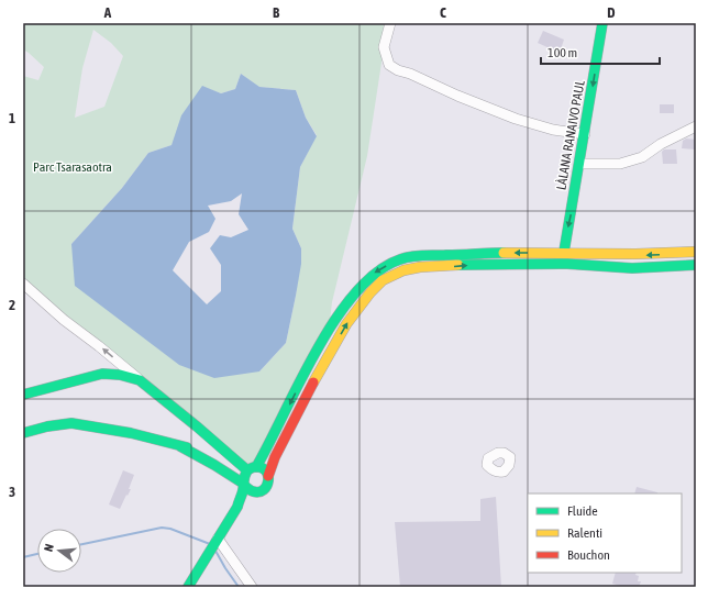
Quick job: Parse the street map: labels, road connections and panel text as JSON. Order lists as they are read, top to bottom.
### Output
{
  "streets": {
    "main road": ["LÀLANA RANAIVO PAUL"]
  },
  "one_way": ["LÀLANA RANAIVO PAUL"],
  "parks": ["Parc Tsarasaotra"],
  "legend": ["Fluide", "Ralenti", "Bouchon"],
  "scale_bar": "100 m",
  "north": "left",
  "grid": {
    "columns": [
      "A",
      "B",
      "C",
      "D"
    ],
    "rows": ["1", "2", "3"]
  }
}
